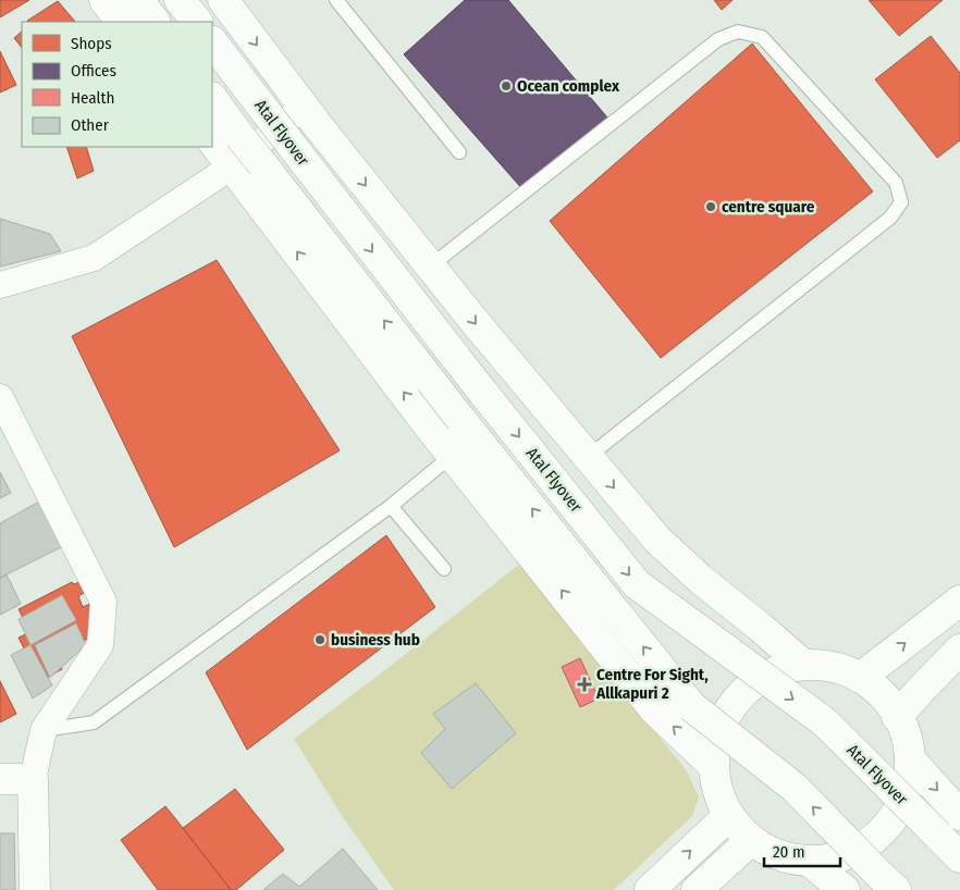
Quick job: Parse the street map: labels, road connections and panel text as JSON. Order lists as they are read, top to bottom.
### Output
{
  "streets": {
    "main road": ["Atal Flyover"]
  },
  "places": {
    "other": ["Ocean complex", "centre square", "business hub"],
    "health": ["Centre For Sight, Allkapuri 2"]
  },
  "legend": [
    "Shops",
    "Offices",
    "Health",
    "Other"
  ],
  "scale_bar": "20 m"
}
